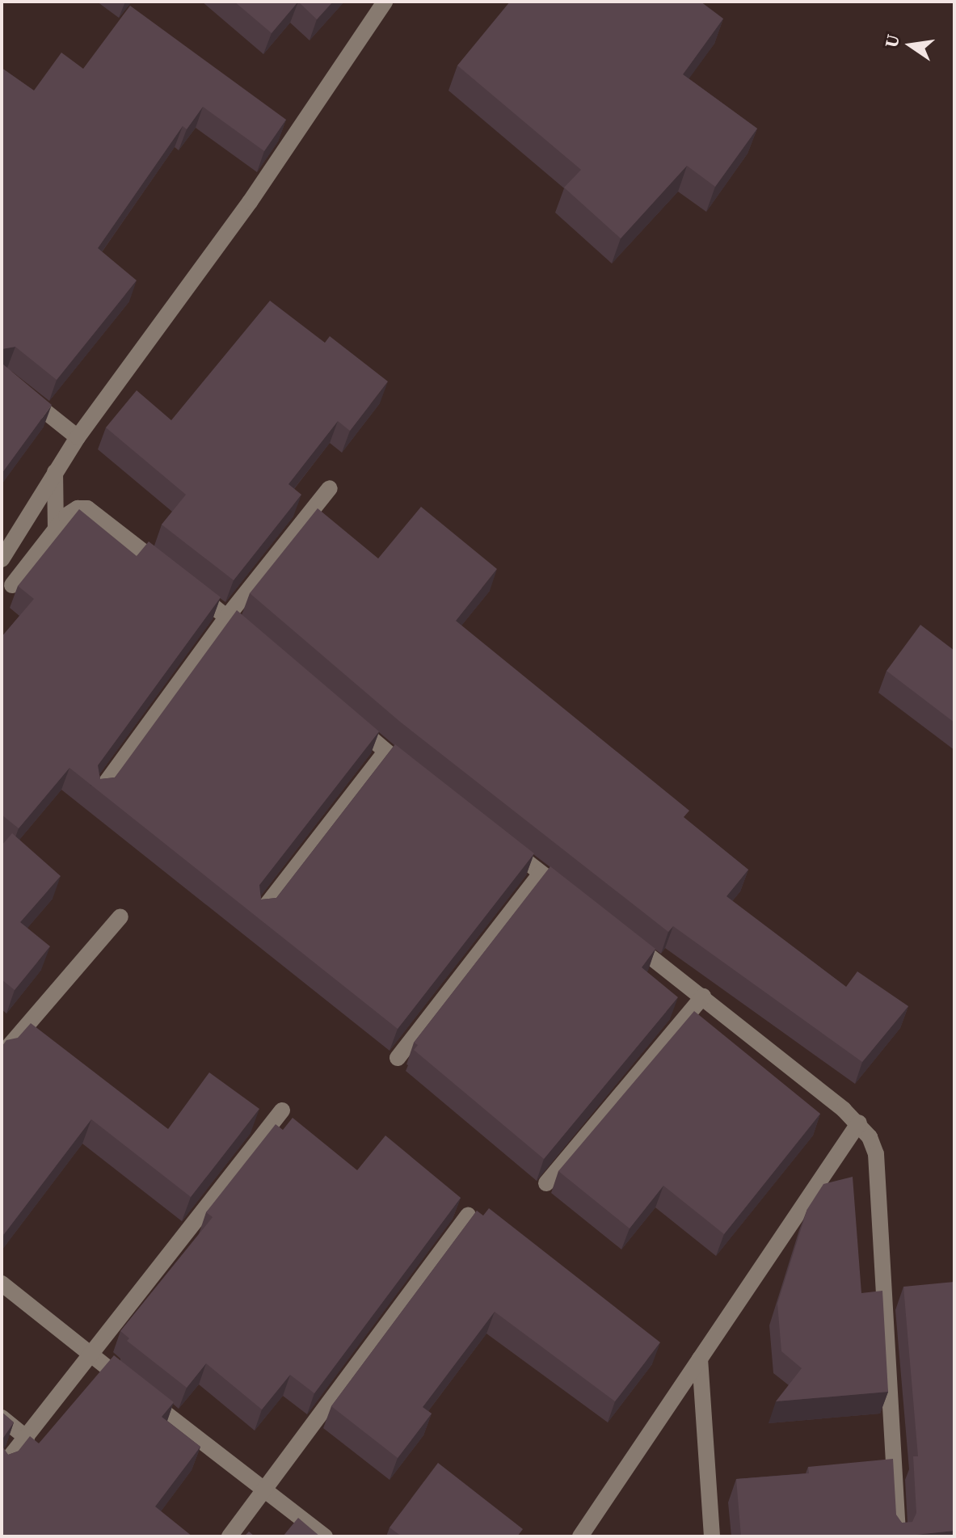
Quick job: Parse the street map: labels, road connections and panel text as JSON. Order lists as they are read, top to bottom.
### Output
{
  "north": "left"
}
